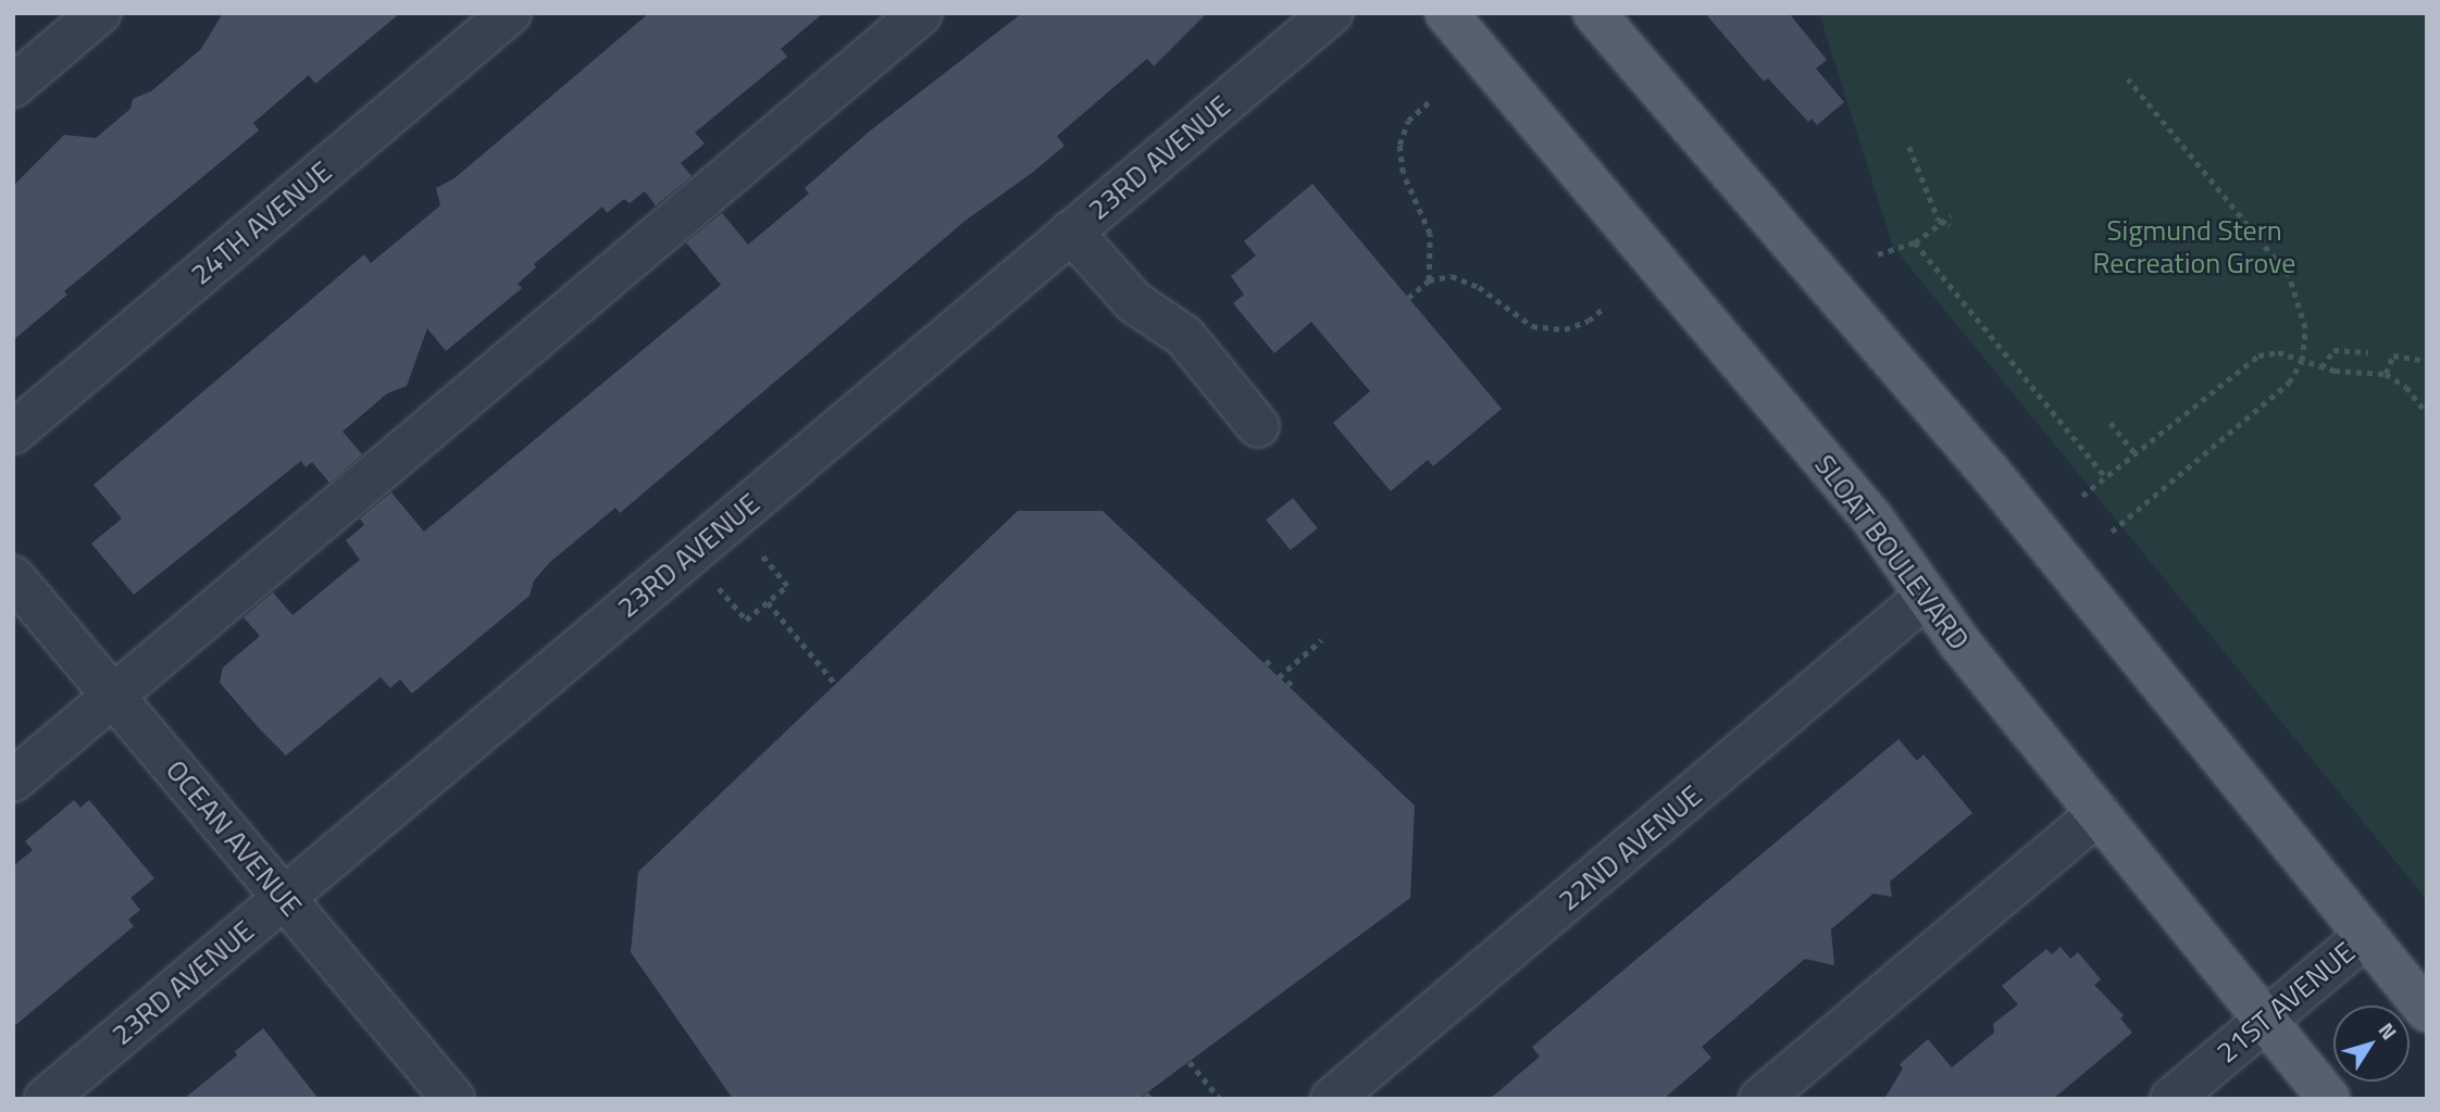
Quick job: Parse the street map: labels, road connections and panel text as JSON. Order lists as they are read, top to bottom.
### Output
{
  "streets": {
    "main road": ["SLOAT BOULEVARD"],
    "street": [
      "23RD AVENUE",
      "24TH AVENUE",
      "OCEAN AVENUE",
      "22ND AVENUE",
      "21ST AVENUE"
    ]
  },
  "crossings": [
    ["23RD AVENUE", "OCEAN AVENUE"],
    ["SLOAT BOULEVARD", "22ND AVENUE"],
    ["SLOAT BOULEVARD", "21ST AVENUE"]
  ],
  "parks": ["Sigmund Stern Recreation Grove"],
  "north": "top right"
}
